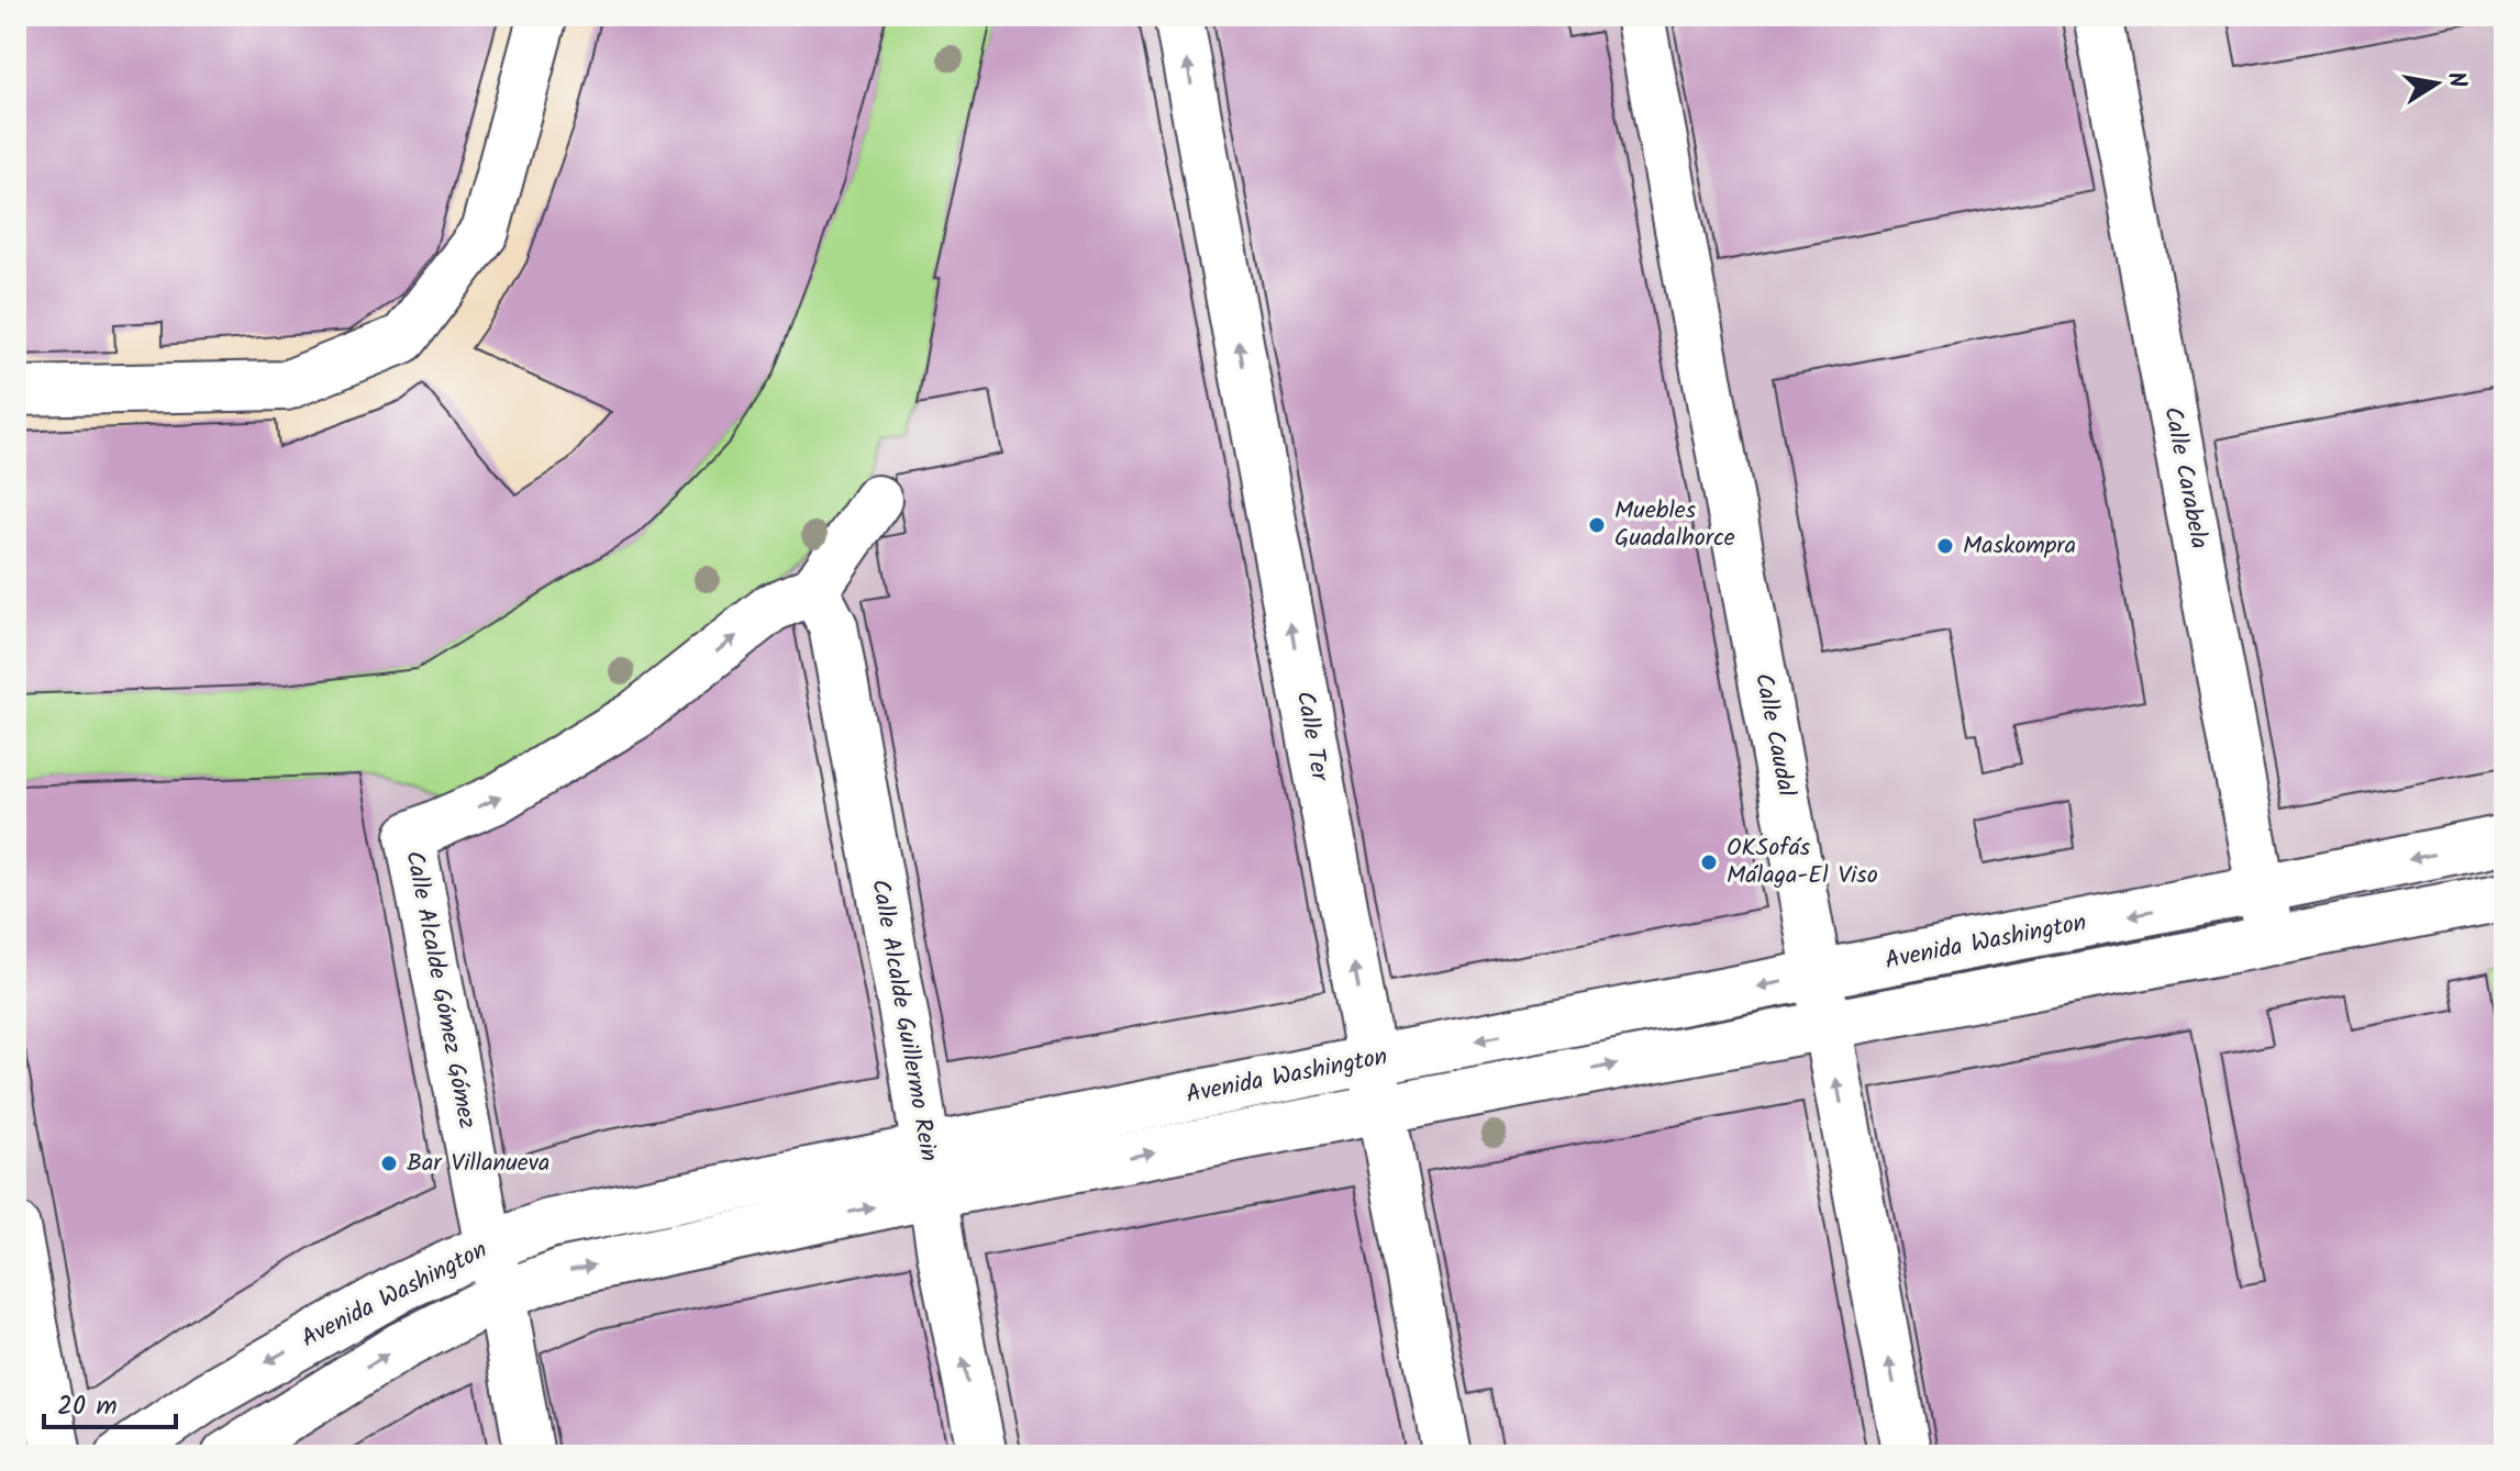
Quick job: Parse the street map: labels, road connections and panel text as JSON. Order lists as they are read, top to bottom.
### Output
{
  "streets": {
    "street": [
      "Calle Carabela",
      "Calle Caudal",
      "Calle Ter",
      "Avenida Washington",
      "Calle Alcalde Gómez Gómez",
      "Calle Alcalde Guillermo Rein"
    ]
  },
  "crossings": [
    ["Calle Carabela", "Avenida Washington"],
    ["Calle Caudal", "Avenida Washington"],
    ["Calle Ter", "Avenida Washington"],
    ["Avenida Washington", "Calle Alcalde Gómez Gómez"],
    ["Avenida Washington", "Calle Alcalde Guillermo Rein"],
    ["Calle Alcalde Gómez Gómez", "Calle Alcalde Guillermo Rein"]
  ],
  "one_way": ["Calle Ter", "Calle Alcalde Gómez Gómez"],
  "places": [
    "Muebles Guadalhorce",
    "Maskompra",
    "OKSofás Málaga-El Viso",
    "Bar Villanueva"
  ],
  "scale_bar": "20 m",
  "north": "right"
}
